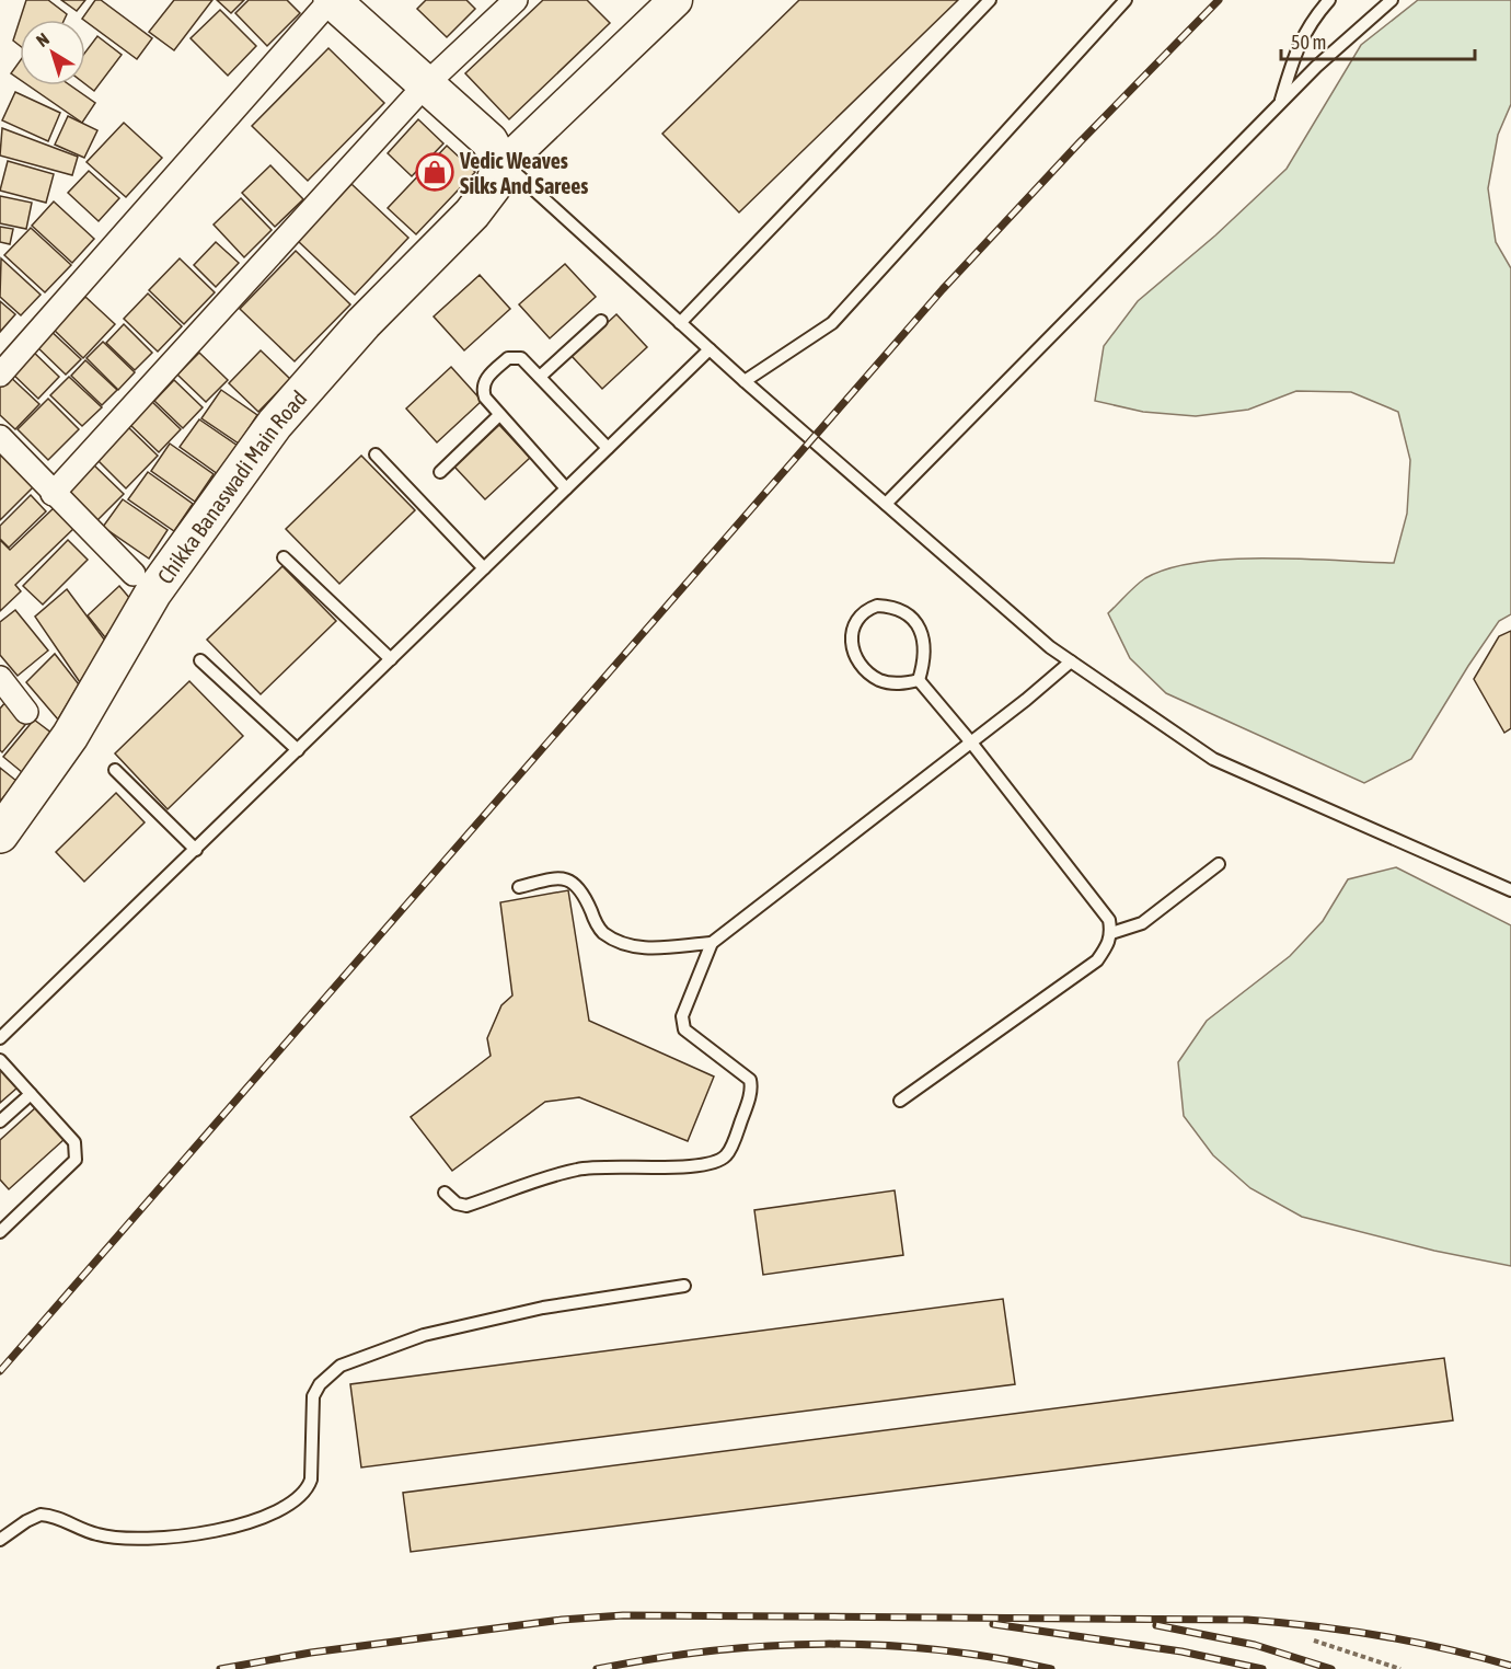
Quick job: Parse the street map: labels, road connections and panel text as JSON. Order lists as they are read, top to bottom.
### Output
{
  "streets": {
    "main road": ["Chikka Banaswadi Main Road"]
  },
  "places": {
    "shop": ["Vedic Weaves Silks And Sarees"]
  },
  "scale_bar": "50 m",
  "north": "top left"
}
